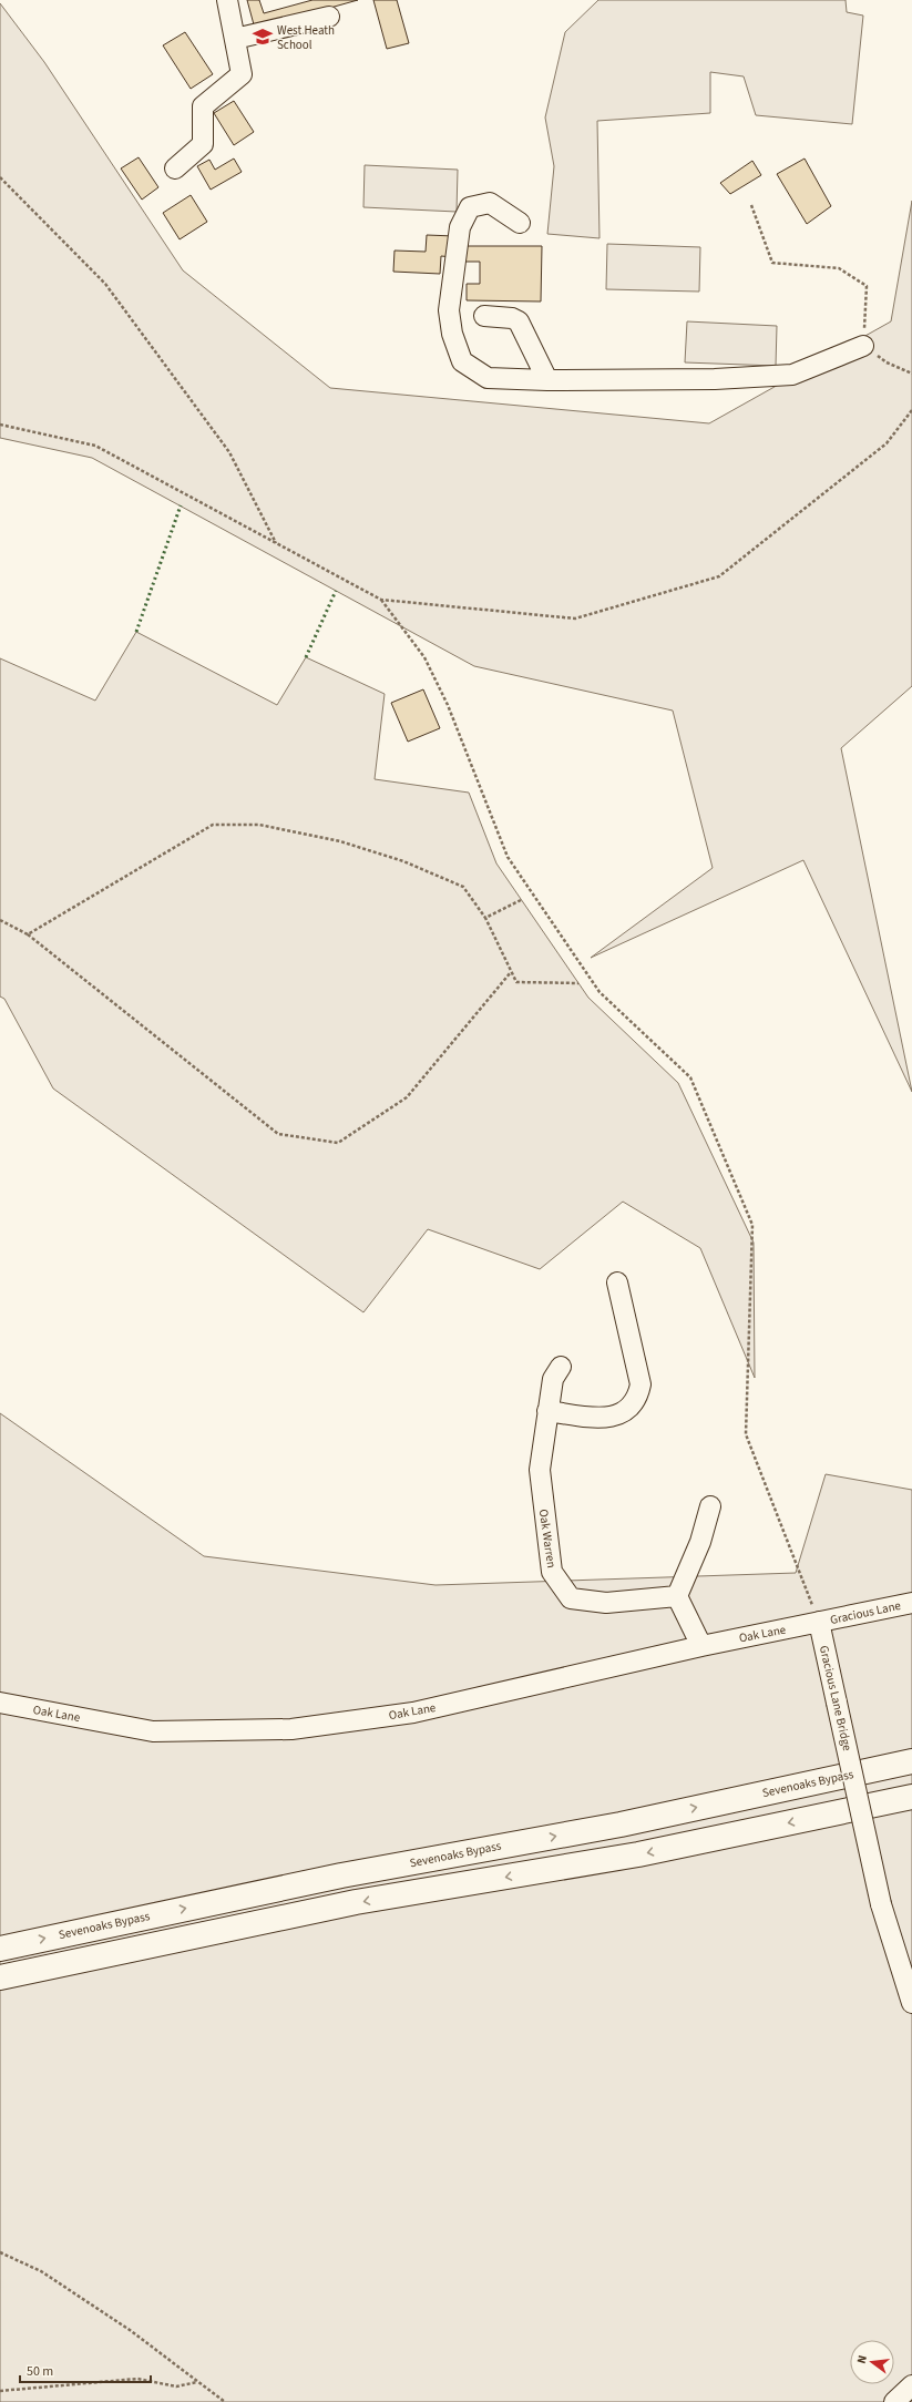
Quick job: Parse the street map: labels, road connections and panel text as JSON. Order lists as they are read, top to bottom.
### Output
{
  "streets": {
    "highway": ["Sevenoaks Bypass"],
    "street": [
      "Oak Warren",
      "Gracious Lane",
      "Oak Lane",
      "Gracious Lane Bridge"
    ]
  },
  "crossings": [
    ["Gracious Lane", "Oak Lane"],
    ["Gracious Lane", "Gracious Lane Bridge"],
    ["Oak Lane", "Gracious Lane Bridge"]
  ],
  "places": {
    "school or university": ["West Heath School"]
  },
  "scale_bar": "50 m",
  "north": "left"
}
